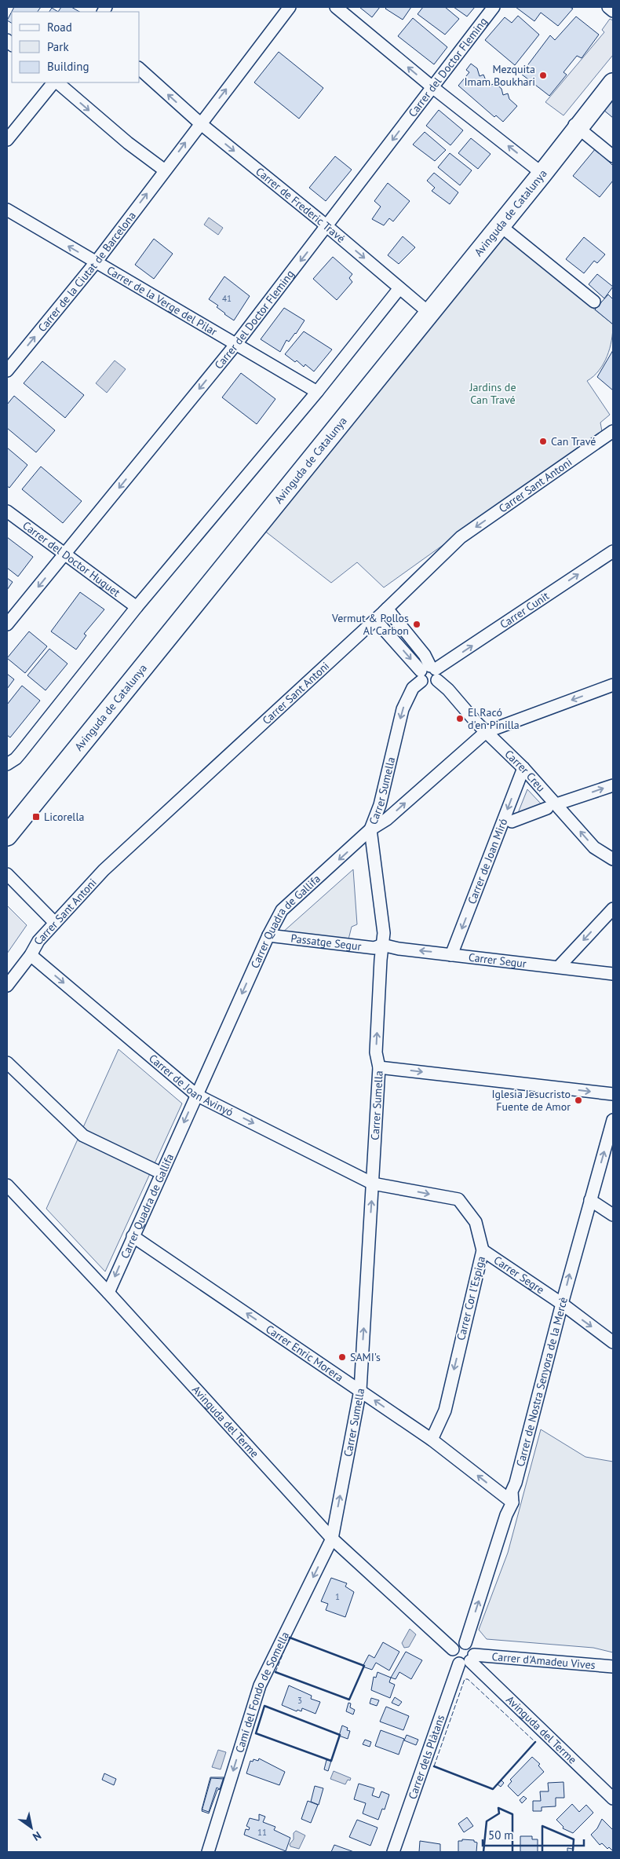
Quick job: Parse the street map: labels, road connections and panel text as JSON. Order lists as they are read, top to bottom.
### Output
{
  "streets": {
    "main road": ["Avinguda de Catalunya"],
    "street": [
      "Carrer del Doctor Fleming",
      "Carrer de Frederic Travé",
      "Carrer de la Ciutat de Barcelona",
      "Carrer de la Verge del Pilar",
      "Carrer Sant Antoni",
      "Carrer del Doctor Huguet",
      "Carrer Cunit",
      "Carrer Creu",
      "Carrer Sumella",
      "Carrer de Joan Miró",
      "Carrer Quadra de Gallifa",
      "Passatge Segur",
      "Carrer Segur",
      "Carrer de Joan Avinyó",
      "Carrer Segre",
      "Carrer Cor l'Espiga",
      "Carrer Enric Morera",
      "Carrer de Nostra Senyora de la Mercè",
      "Avinguda del Terme",
      "Carrer d'Amadeu Vives",
      "Camí del Fondo de Somella",
      "Carrer dels Plàtans"
    ]
  },
  "crossings": [
    ["Carrer del Doctor Fleming", "Carrer de Frederic Travé"],
    ["Carrer del Doctor Fleming", "Carrer de la Verge del Pilar"],
    ["Carrer del Doctor Fleming", "Carrer del Doctor Huguet"],
    ["Carrer de Frederic Travé", "Avinguda de Catalunya"],
    ["Carrer de Frederic Travé", "Carrer de la Ciutat de Barcelona"],
    ["Carrer de la Ciutat de Barcelona", "Carrer de la Verge del Pilar"],
    ["Carrer Sant Antoni", "Carrer Creu"],
    ["Carrer Sant Antoni", "Carrer de Joan Avinyó"],
    ["Carrer Cunit", "Carrer Creu"],
    ["Carrer Cunit", "Carrer Sumella"],
    ["Carrer Creu", "Carrer Sumella"],
    ["Carrer Creu", "Carrer de Joan Miró"],
    ["Carrer Creu", "Carrer Quadra de Gallifa"],
    ["Carrer Sumella", "Carrer Quadra de Gallifa"],
    ["Carrer Sumella", "Passatge Segur"],
    ["Carrer Sumella", "Carrer Segur"],
    ["Carrer Sumella", "Carrer de Joan Avinyó"],
    ["Carrer Sumella", "Carrer Cor l'Espiga"],
    ["Carrer Sumella", "Carrer Enric Morera"],
    ["Carrer Sumella", "Avinguda del Terme"],
    ["Carrer Sumella", "Camí del Fondo de Somella"],
    ["Carrer de Joan Miró", "Carrer Segur"],
    ["Carrer Quadra de Gallifa", "Passatge Segur"],
    ["Carrer Quadra de Gallifa", "Carrer de Joan Avinyó"],
    ["Carrer Quadra de Gallifa", "Carrer Enric Morera"],
    ["Carrer Quadra de Gallifa", "Avinguda del Terme"],
    ["Passatge Segur", "Carrer Segur"],
    ["Carrer de Joan Avinyó", "Carrer Cor l'Espiga"],
    ["Carrer Segre", "Carrer Cor l'Espiga"],
    ["Carrer Segre", "Carrer de Nostra Senyora de la Mercè"],
    ["Carrer Cor l'Espiga", "Carrer Enric Morera"],
    ["Carrer Enric Morera", "Carrer de Nostra Senyora de la Mercè"],
    ["Carrer de Nostra Senyora de la Mercè", "Avinguda del Terme"],
    ["Carrer de Nostra Senyora de la Mercè", "Carrer d'Amadeu Vives"],
    ["Carrer de Nostra Senyora de la Mercè", "Carrer dels Plàtans"],
    ["Avinguda del Terme", "Carrer d'Amadeu Vives"],
    ["Avinguda del Terme", "Camí del Fondo de Somella"],
    ["Avinguda del Terme", "Carrer dels Plàtans"],
    ["Carrer d'Amadeu Vives", "Carrer dels Plàtans"]
  ],
  "one_way": [
    "Carrer de la Ciutat de Barcelona",
    "Carrer Cunit",
    "Carrer de Joan Miró",
    "Carrer Segre",
    "Carrer Enric Morera",
    "Carrer de Nostra Senyora de la Mercè",
    "Camí del Fondo de Somella"
  ],
  "parks": ["Jardins de Can Travé"],
  "places": {
    "other": [
      "Mezquita Imam Boukhari",
      "Can Travé",
      "Vermut & Pollos Al Carbon",
      "El Racó d'en Pinilla",
      "Iglesia Jesucristo Fuente de Amor",
      "SAMI's"
    ],
    "transit": ["Licorella"]
  },
  "house_numbers": [
    "41",
    "1",
    "3",
    "11"
  ],
  "legend": ["Road", "Park", "Building"],
  "scale_bar": "50 m",
  "north": "bottom right"
}
